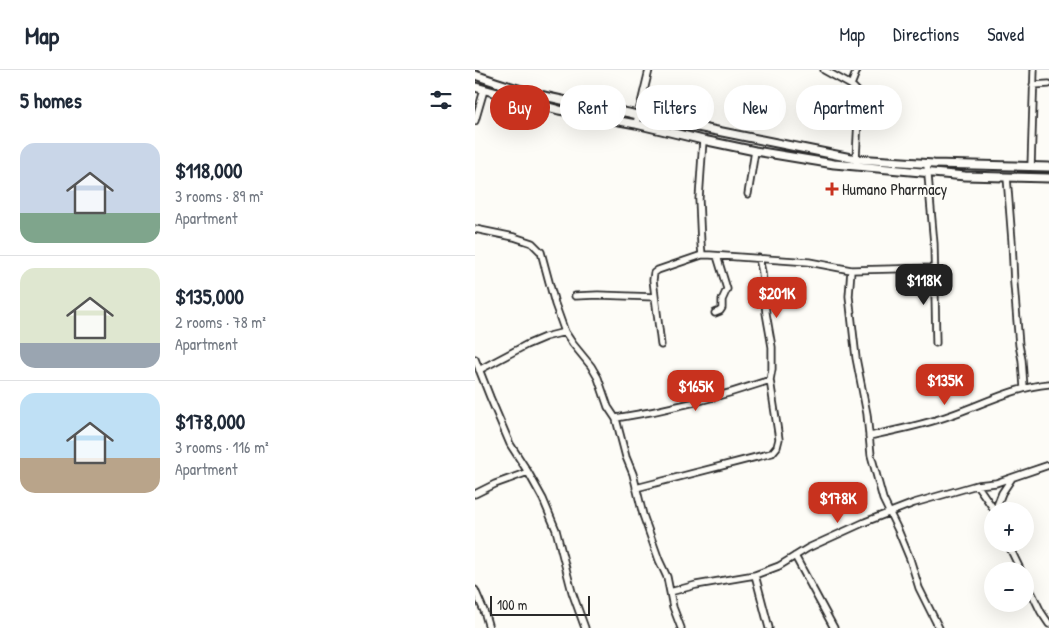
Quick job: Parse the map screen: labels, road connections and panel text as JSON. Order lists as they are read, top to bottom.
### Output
{
  "places": {
    "health": ["Humano Pharmacy"]
  },
  "scale_bar": "100 m",
  "page": {
    "header": "Map",
    "nav": ["Map", "Directions", "Saved"],
    "heading": "5 homes",
    "chip": [
      "Buy",
      "Rent",
      "Filters",
      "New",
      "Apartment"
    ],
    "list": [
      {
        "name": "$118,000",
        "note": "3 rooms · 89 m² · Apartment"
      },
      {
        "name": "$135,000",
        "note": "2 rooms · 78 m² · Apartment"
      },
      {
        "name": "$178,000",
        "note": "3 rooms · 116 m² · Apartment"
      }
    ],
    "price": [
      "$118K",
      "$201K",
      "$135K",
      "$165K",
      "$178K"
    ],
    "map_buttons": ["+", "−"],
    "scale": "100 m"
  }
}
